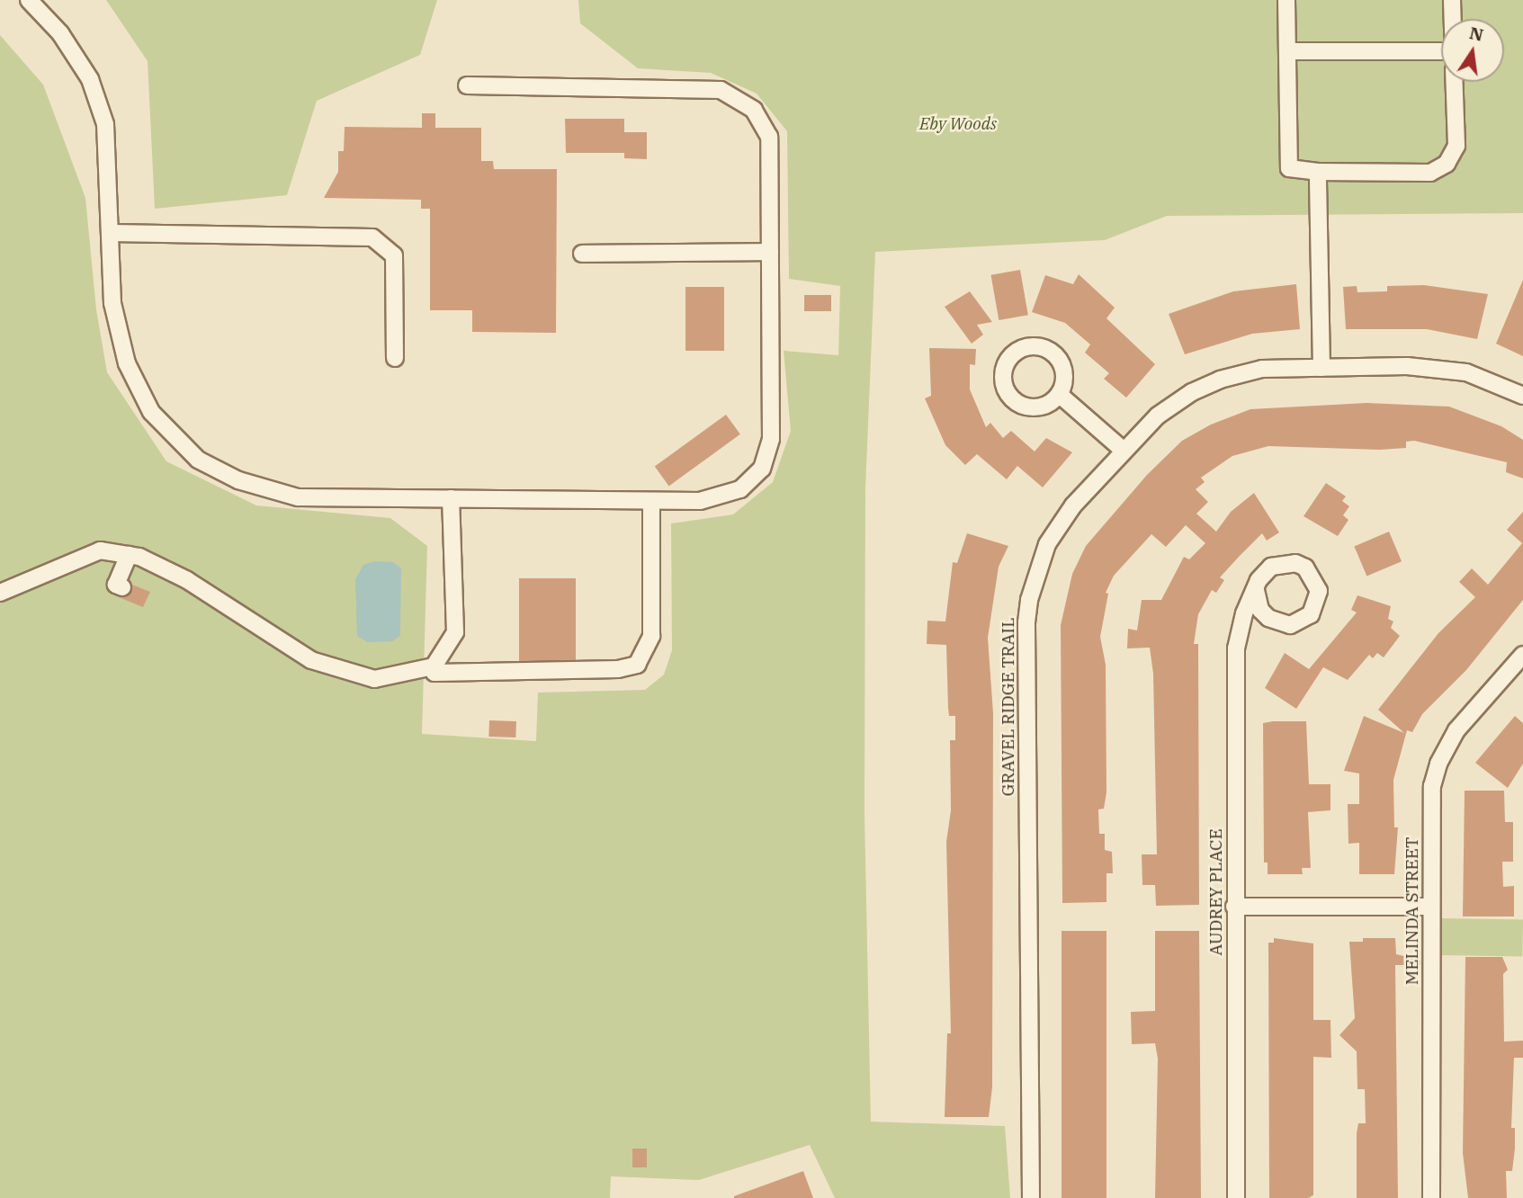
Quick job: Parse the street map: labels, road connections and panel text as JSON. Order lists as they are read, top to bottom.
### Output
{
  "streets": {
    "street": ["GRAVEL RIDGE TRAIL", "AUDREY PLACE", "MELINDA STREET"]
  },
  "parks": ["Eby Woods"],
  "north": "top"
}
